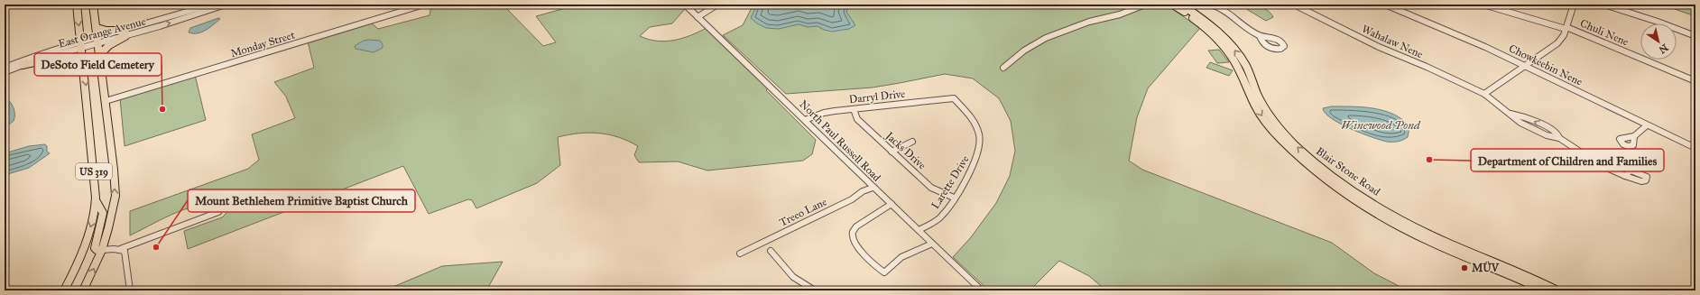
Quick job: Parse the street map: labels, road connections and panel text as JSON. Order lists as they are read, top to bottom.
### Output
{
  "streets": {
    "main road": ["US 319", "Blair Stone Road"],
    "street": [
      "East Orange Avenue",
      "Chuli Nene",
      "Wahalaw Nene",
      "Monday Street",
      "Chowkeebin Nene",
      "Darryl Drive",
      "North Paul Russell Road",
      "Jacks Drive",
      "Larette Drive",
      "Treeo Lane"
    ]
  },
  "crossings": [
    ["East Orange Avenue", "US 319"],
    ["Monday Street", "US 319"],
    ["Darryl Drive", "North Paul Russell Road"],
    ["Darryl Drive", "Jacks Drive"],
    ["Darryl Drive", "Larette Drive"],
    ["North Paul Russell Road", "Larette Drive"],
    ["North Paul Russell Road", "Treeo Lane"],
    ["Jacks Drive", "Larette Drive"]
  ],
  "water": ["Winewood Pond"],
  "places": [
    "DeSoto Field Cemetery",
    "Department of Children and Families",
    "Mount Bethlehem Primitive Baptist Church",
    "MÜV"
  ],
  "north": "bottom right"
}
